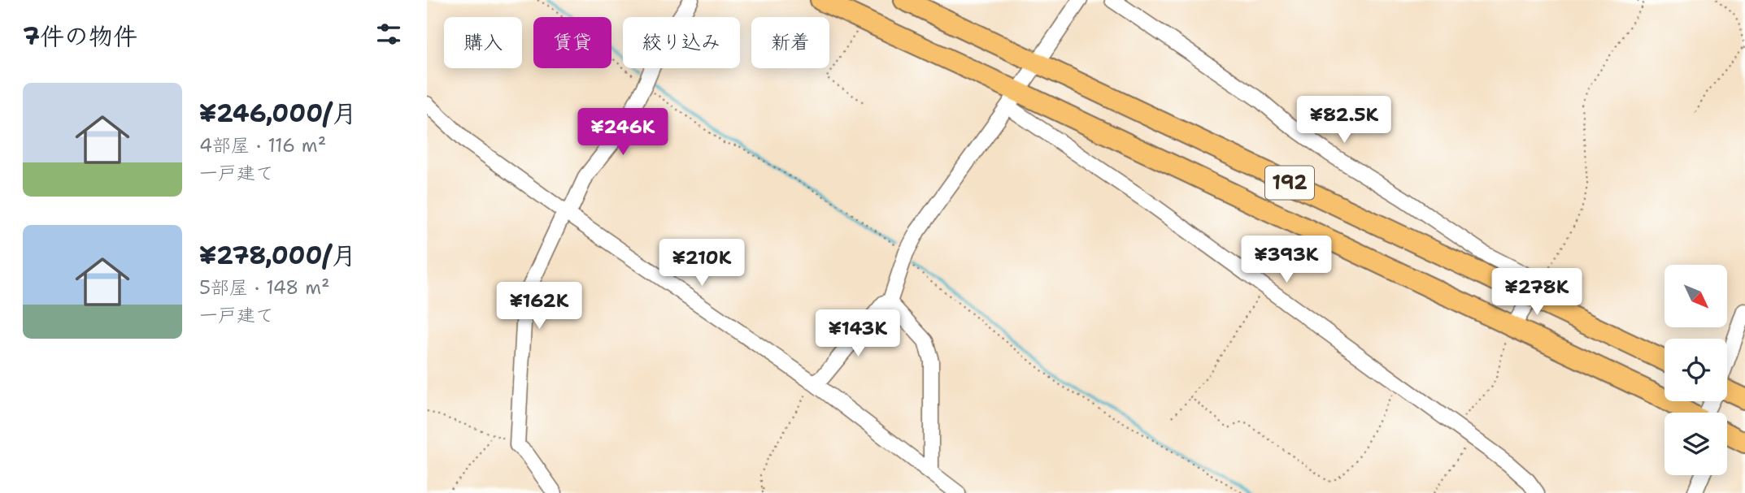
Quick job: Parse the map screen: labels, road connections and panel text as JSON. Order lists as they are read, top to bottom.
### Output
{
  "streets": {
    "highway": ["192"]
  },
  "north": "bottom right",
  "page": {
    "heading": "7件の物件",
    "chip": [
      "購入",
      "賃貸",
      "絞り込み",
      "新着"
    ],
    "list": [
      {
        "name": "¥246,000/月",
        "note": "4部屋 · 116 m² · 一戸建て"
      },
      {
        "name": "¥278,000/月",
        "note": "5部屋 · 148 m² · 一戸建て"
      }
    ],
    "price": [
      "¥82.5K",
      "¥246K",
      "¥393K",
      "¥210K",
      "¥278K",
      "¥162K",
      "¥143K"
    ]
  }
}
